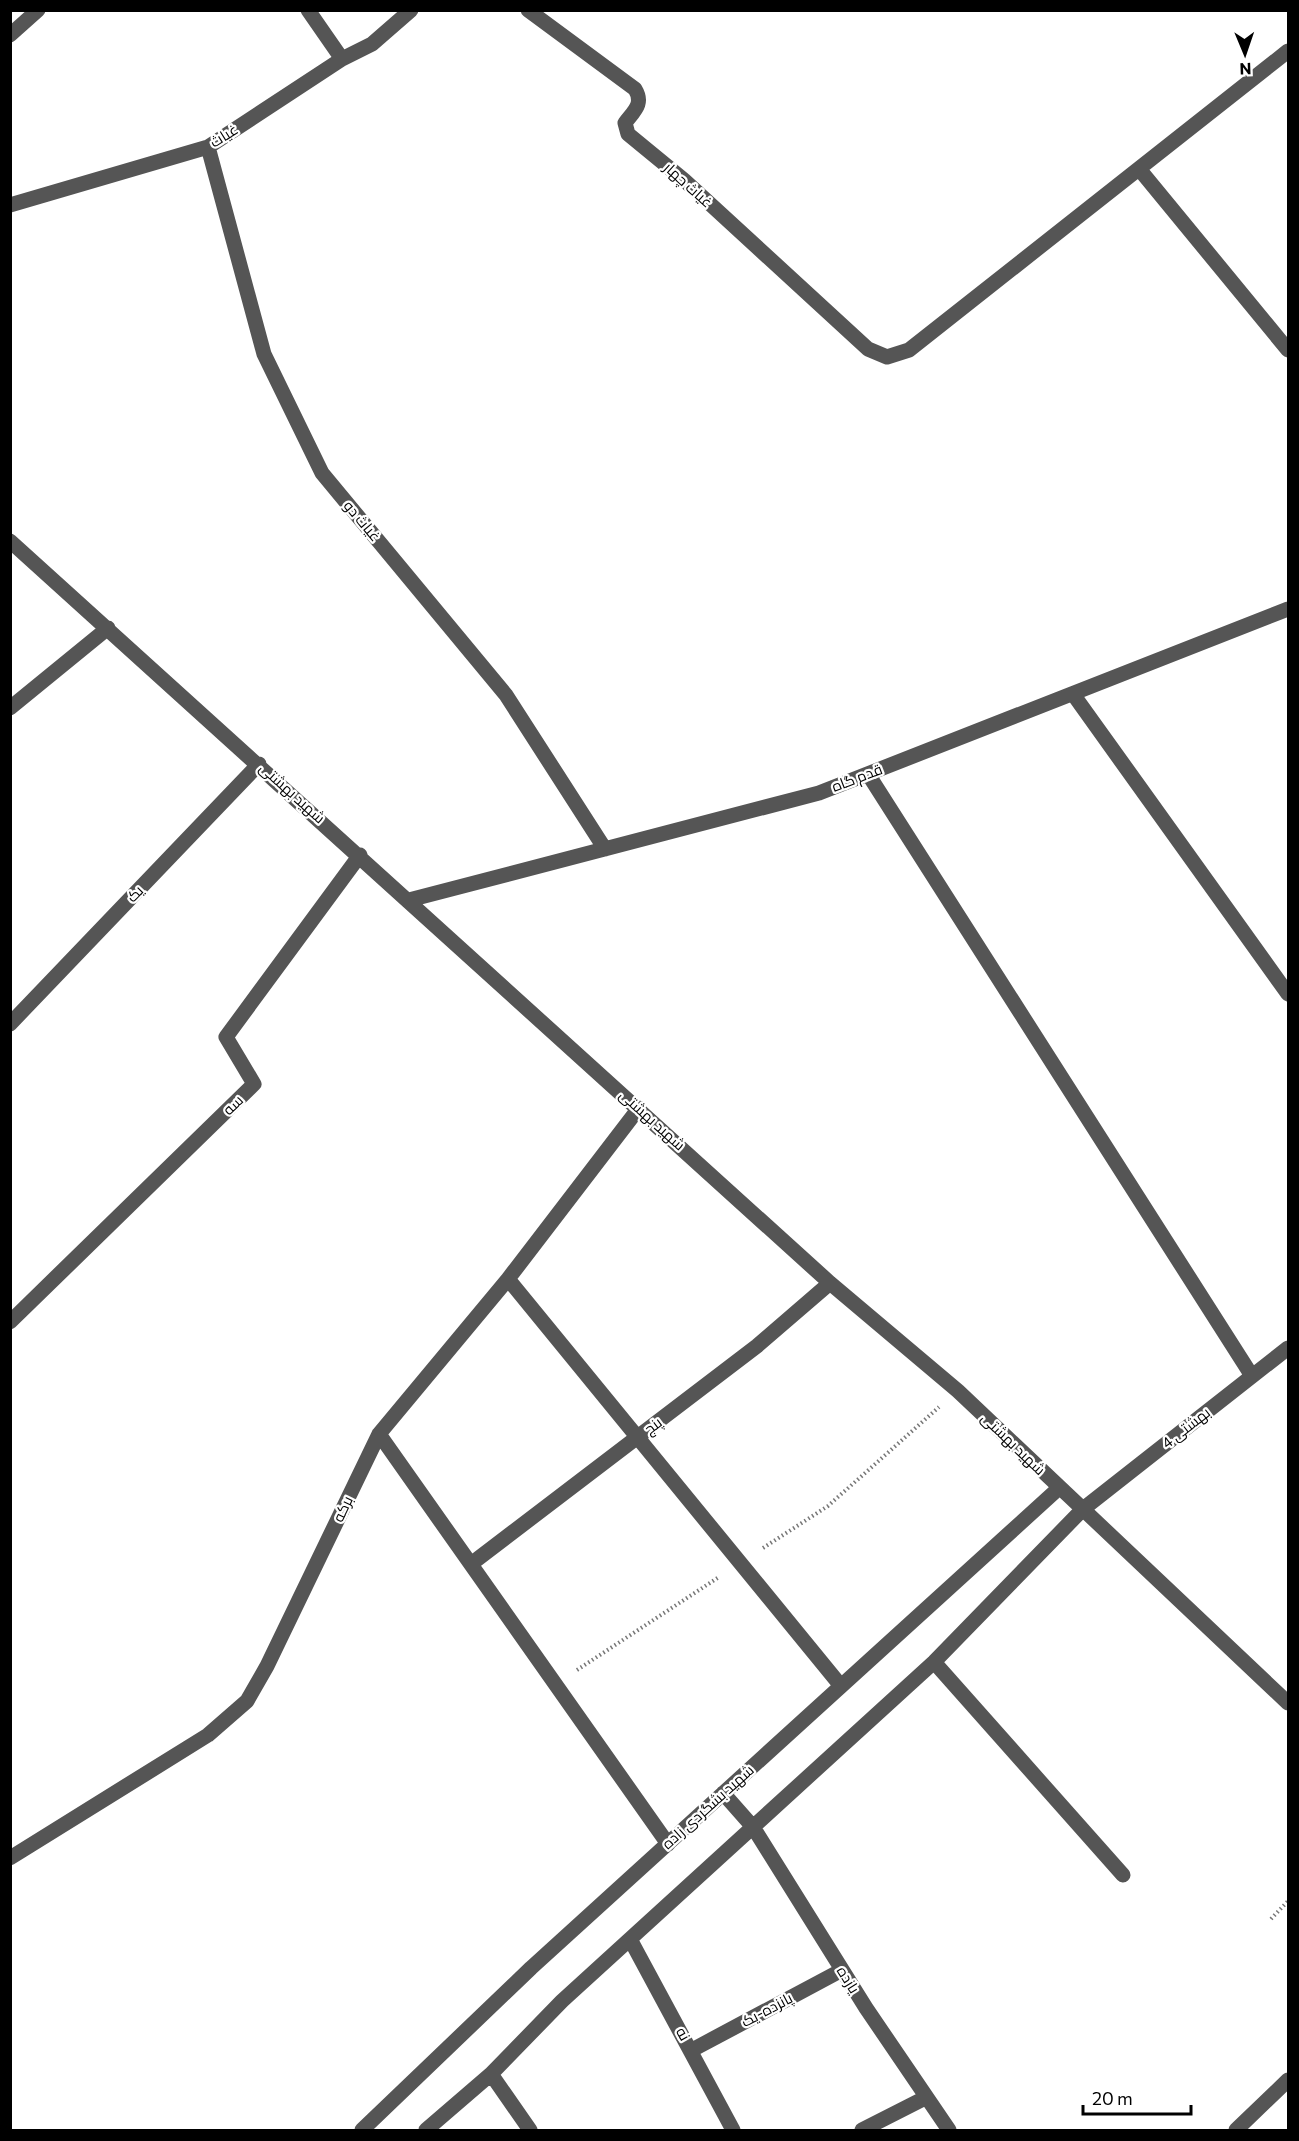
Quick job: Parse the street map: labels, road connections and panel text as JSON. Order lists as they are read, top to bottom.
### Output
{
  "streets": {
    "street": [
      "غیاث",
      "غیاث چهار",
      "غیاث دو",
      "قدم گاه",
      "شهید بهشتی",
      "یک",
      "سه",
      "پنج",
      "بهشتی 4",
      "برکه",
      "شهید بشگردی زاده",
      "یازده",
      "پانزده-یک",
      "نه"
    ]
  },
  "crossings": [
    ["غیاث", "غیاث دو"],
    ["غیاث دو", "قدم گاه"],
    ["قدم گاه", "شهید بهشتی"],
    ["شهید بهشتی", "یک"],
    ["شهید بهشتی", "سه"],
    ["شهید بهشتی", "پنج"],
    ["شهید بهشتی", "بهشتی 4"],
    ["شهید بهشتی", "برکه"],
    ["شهید بهشتی", "شهید بشگردی زاده"],
    ["شهید بشگردی زاده", "یازده"],
    ["یازده", "پانزده-یک"],
    ["پانزده-یک", "نه"]
  ],
  "scale_bar": "20 m",
  "north": "bottom"
}
